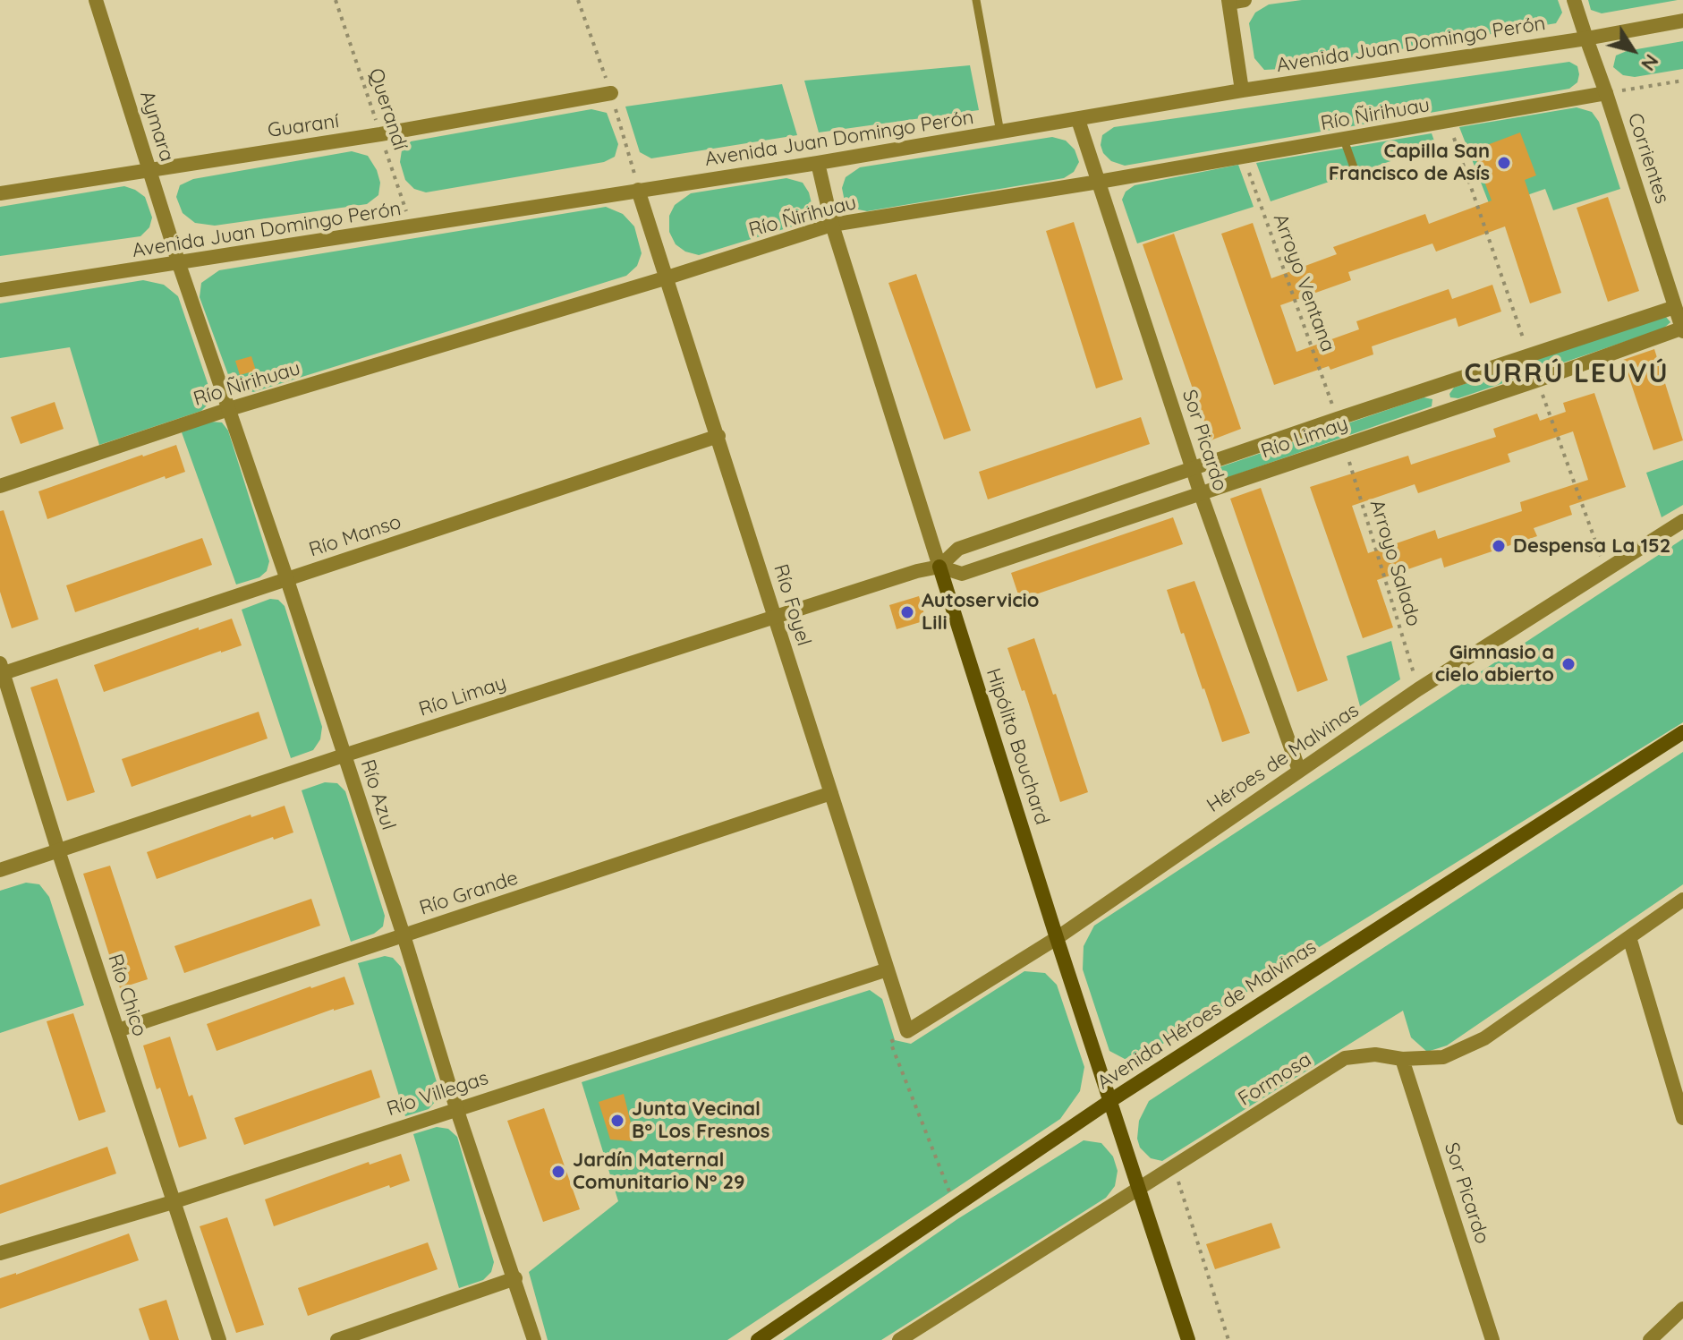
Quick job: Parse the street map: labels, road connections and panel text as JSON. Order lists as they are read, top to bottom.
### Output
{
  "streets": {
    "main road": ["Hipólito Bouchard", "Avenida Héroes de Malvinas"],
    "street": [
      "Avenida Juan Domingo Perón",
      "Río Ñirihuau",
      "Aymara",
      "Guaraní",
      "Corrientes",
      "Río Limay",
      "Sor Picardo",
      "Río Manso",
      "Río Foyel",
      "Héroes de Malvinas",
      "Río Azul",
      "Río Grande",
      "Río Chico",
      "Formosa",
      "Río Villegas"
    ],
    "path": ["Querandí", "Arroyo Ventana", "Arroyo Salado"]
  },
  "crossings": [
    ["Avenida Juan Domingo Perón", "Querandí"],
    ["Avenida Juan Domingo Perón", "Aymara"],
    ["Avenida Juan Domingo Perón", "Corrientes"],
    ["Avenida Juan Domingo Perón", "Sor Picardo"],
    ["Avenida Juan Domingo Perón", "Río Foyel"],
    ["Avenida Juan Domingo Perón", "Hipólito Bouchard"],
    ["Avenida Juan Domingo Perón", "Río Azul"],
    ["Querandí", "Guaraní"],
    ["Río Ñirihuau", "Corrientes"],
    ["Río Ñirihuau", "Arroyo Ventana"],
    ["Río Ñirihuau", "Sor Picardo"],
    ["Río Ñirihuau", "Río Foyel"],
    ["Río Ñirihuau", "Hipólito Bouchard"],
    ["Río Ñirihuau", "Río Azul"],
    ["Aymara", "Guaraní"],
    ["Aymara", "Río Azul"],
    ["Corrientes", "Río Limay"],
    ["Arroyo Ventana", "Río Limay"],
    ["Río Limay", "Sor Picardo"],
    ["Río Limay", "Arroyo Salado"],
    ["Río Limay", "Río Foyel"],
    ["Río Limay", "Hipólito Bouchard"],
    ["Río Limay", "Río Azul"],
    ["Río Limay", "Río Chico"],
    ["Sor Picardo", "Héroes de Malvinas"],
    ["Sor Picardo", "Formosa"],
    ["Río Manso", "Río Foyel"],
    ["Río Manso", "Río Azul"],
    ["Río Manso", "Río Chico"],
    ["Arroyo Salado", "Héroes de Malvinas"],
    ["Río Foyel", "Héroes de Malvinas"],
    ["Río Foyel", "Río Grande"],
    ["Río Foyel", "Río Villegas"],
    ["Hipólito Bouchard", "Héroes de Malvinas"],
    ["Hipólito Bouchard", "Avenida Héroes de Malvinas"],
    ["Hipólito Bouchard", "Formosa"],
    ["Río Azul", "Río Grande"],
    ["Río Azul", "Río Villegas"],
    ["Río Grande", "Río Chico"],
    ["Río Chico", "Río Villegas"]
  ],
  "districts": ["CURRÚ LEUVÚ"],
  "places": [
    "Capilla San Francisco de Asís",
    "Despensa La 152",
    "Autoservicio Lili",
    "Gimnasio a cielo abierto",
    "Junta Vecinal B° Los Fresnos",
    "Jardín Maternal Comunitario N° 29"
  ],
  "north": "bottom right"
}
